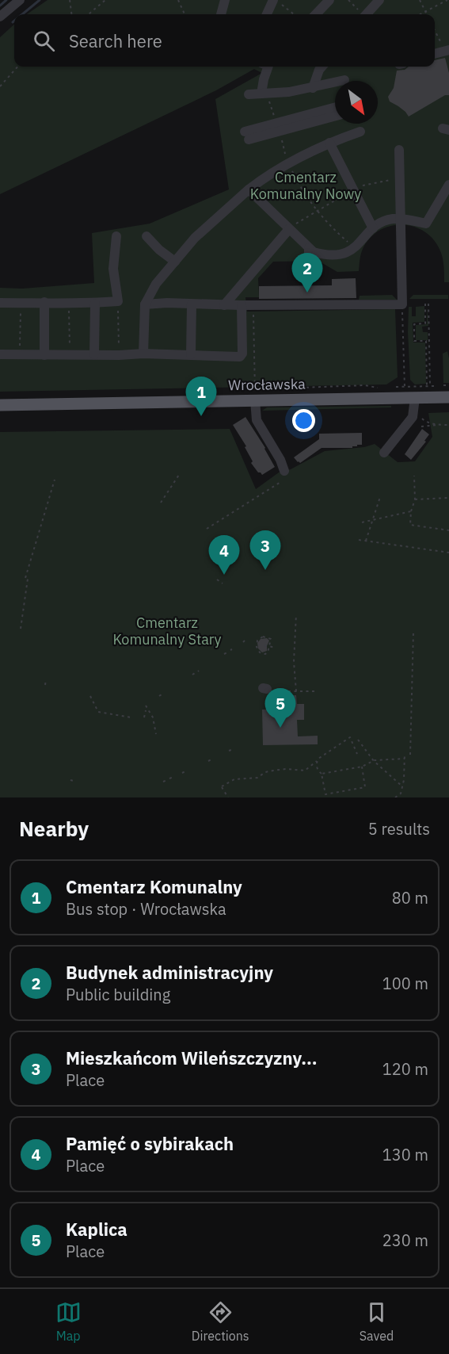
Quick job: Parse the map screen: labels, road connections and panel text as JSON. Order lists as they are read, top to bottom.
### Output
{
  "streets": {
    "main road": ["Wrocławska"]
  },
  "parks": ["Cmentarz Komunalny Nowy", "Cmentarz Komunalny Stary"],
  "north": "bottom right",
  "page": {
    "search": "Search here",
    "pins": [
      "2",
      "1",
      "3",
      "4",
      "5"
    ],
    "heading": ["Nearby", "5 results"],
    "list": [
      {
        "mark": "1",
        "name": "Cmentarz Komunalny",
        "note": "Bus stop · Wrocławska",
        "value": "80 m"
      },
      {
        "mark": "2",
        "name": "Budynek administracyjny",
        "note": "Public building",
        "value": "100 m"
      },
      {
        "mark": "3",
        "name": "Mieszkańcom Wileńszczyzny...",
        "note": "Place",
        "value": "120 m"
      },
      {
        "mark": "4",
        "name": "Pamięć o sybirakach",
        "note": "Place",
        "value": "130 m"
      },
      {
        "mark": "5",
        "name": "Kaplica",
        "note": "Place",
        "value": "230 m"
      }
    ],
    "nav": ["Map", "Directions", "Saved"]
  }
}
